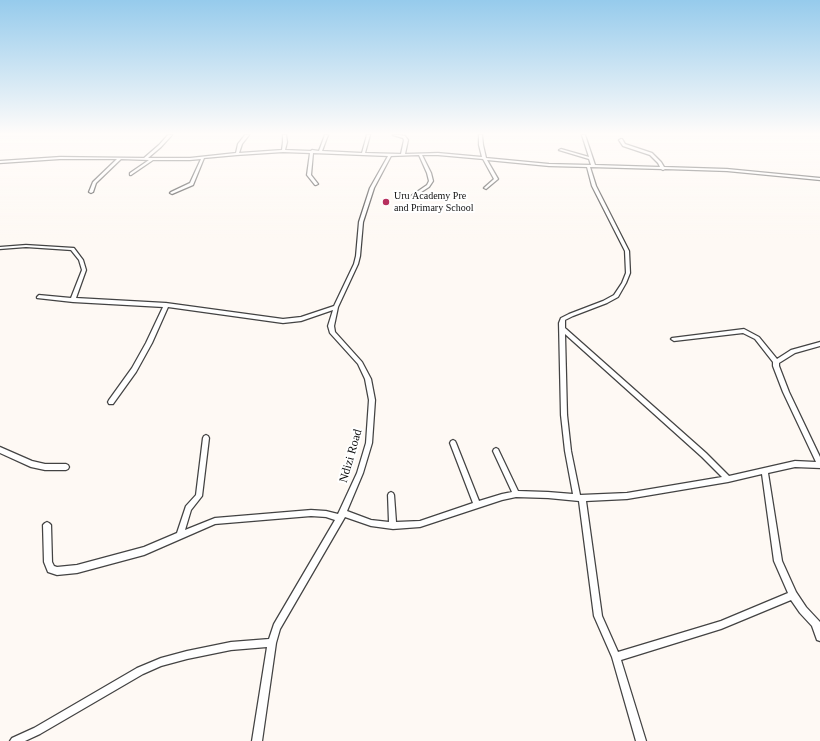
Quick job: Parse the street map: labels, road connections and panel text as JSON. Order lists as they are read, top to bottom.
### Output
{
  "streets": {
    "street": ["Ndizi Road"]
  },
  "places": ["Uru Academy Pre and Primary School"]
}
